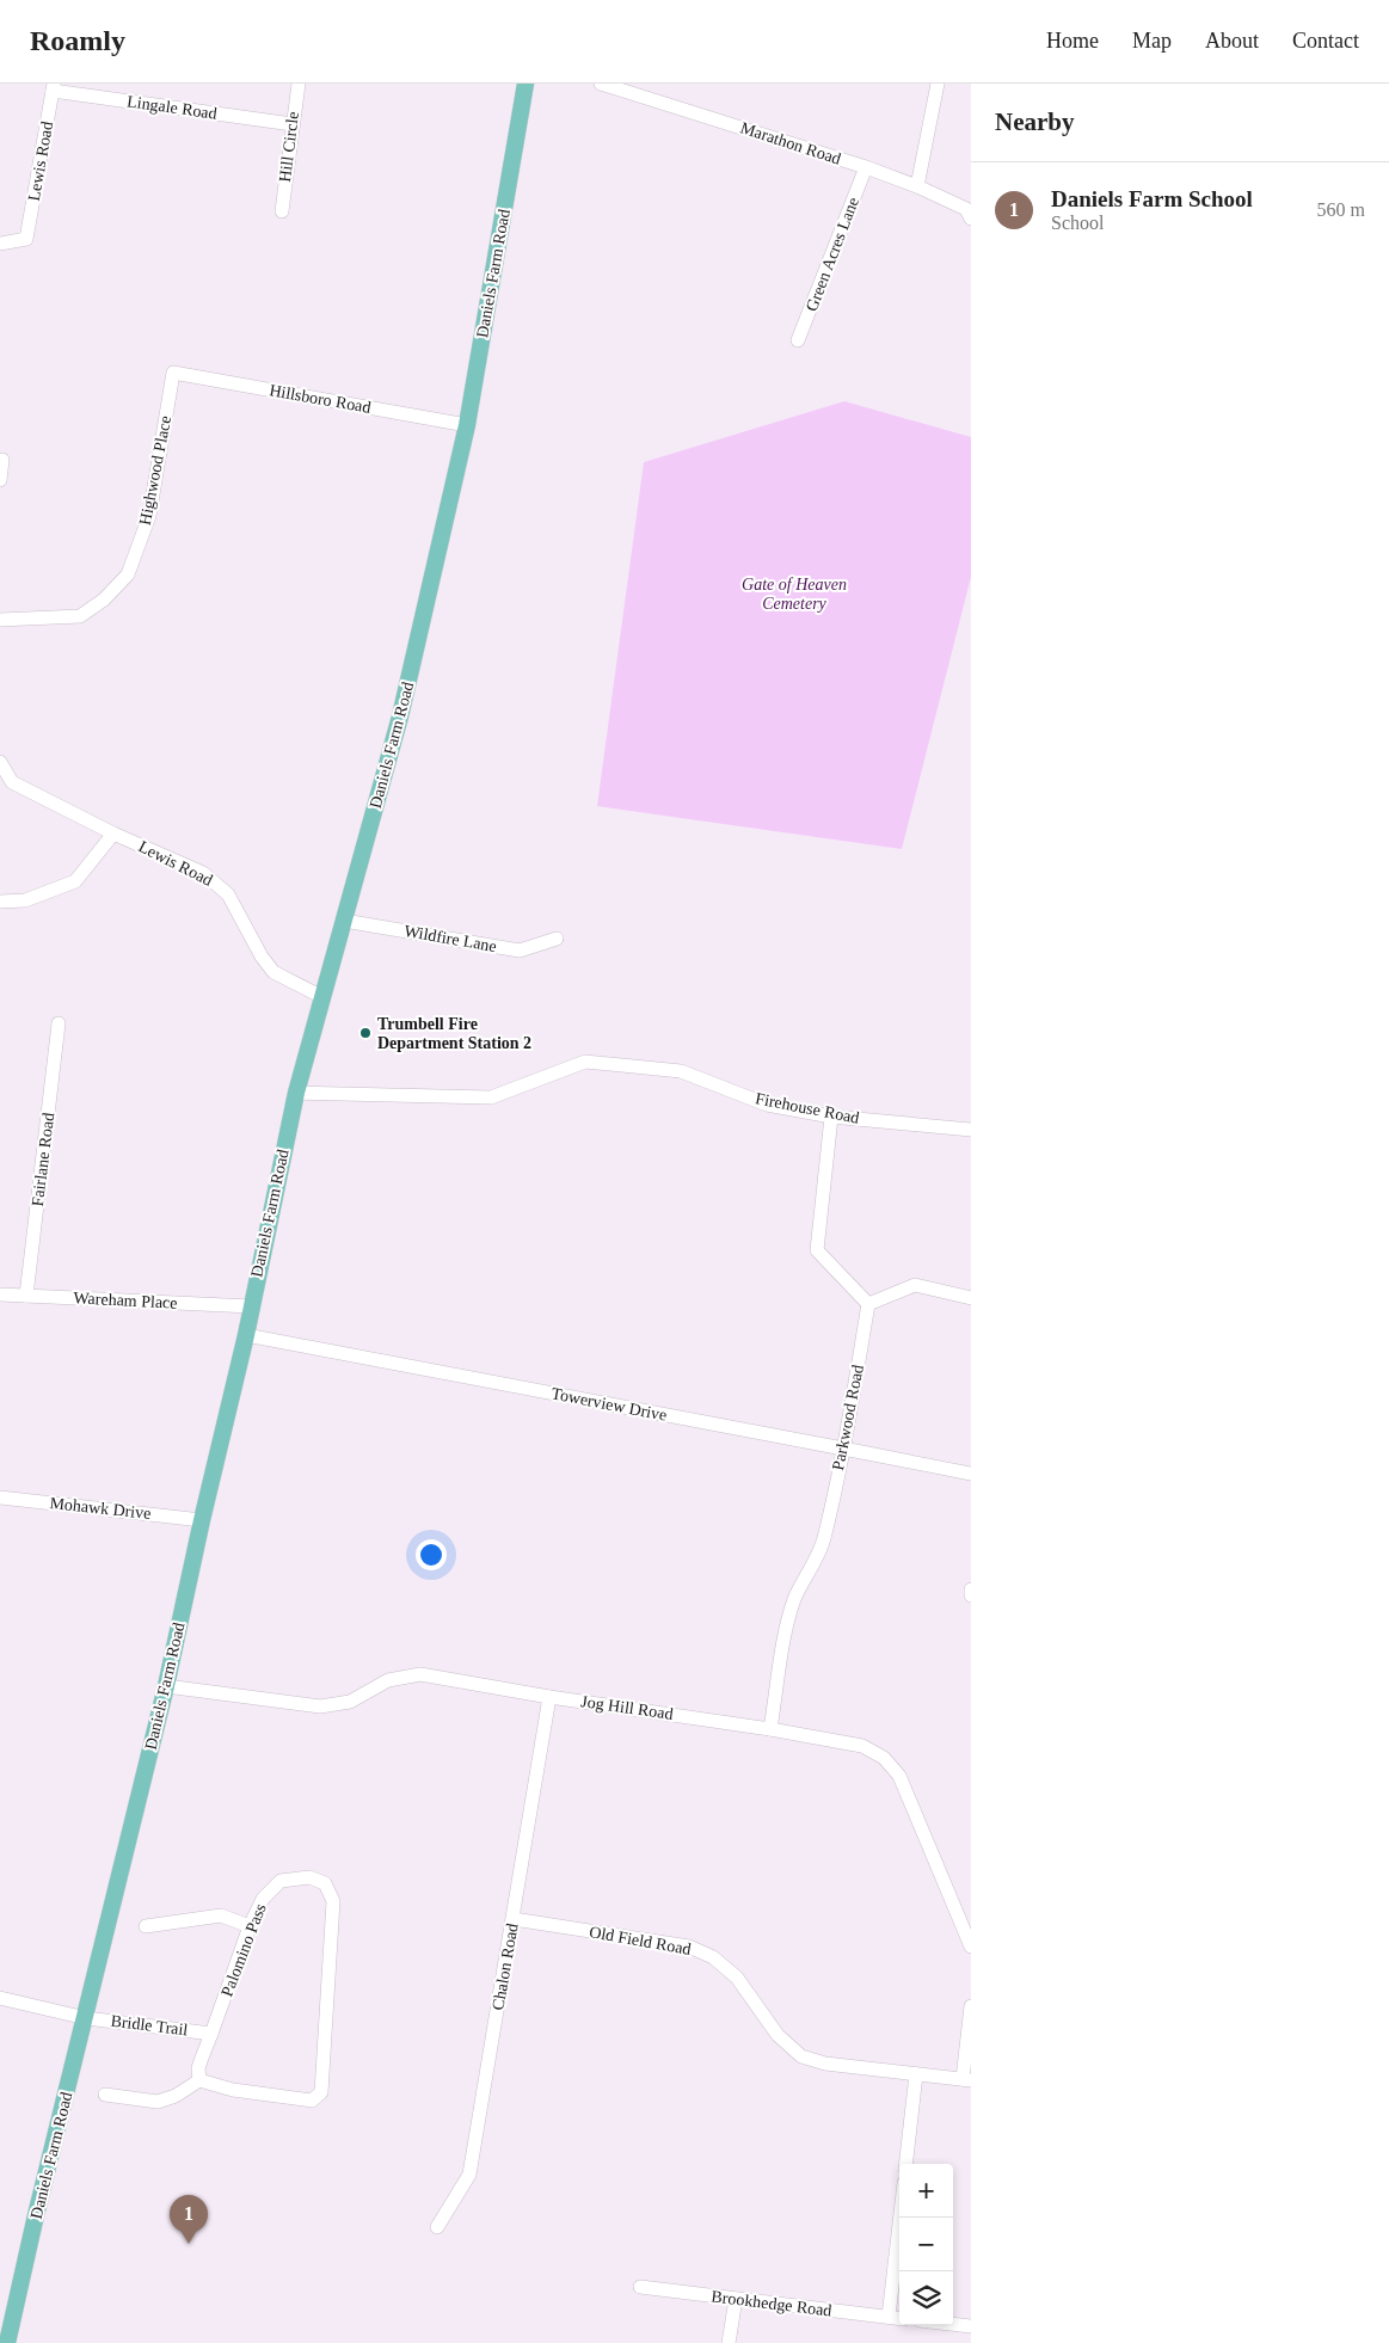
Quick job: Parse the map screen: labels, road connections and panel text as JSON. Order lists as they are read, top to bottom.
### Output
{
  "streets": {
    "main road": ["Daniels Farm Road"],
    "street": [
      "Lingale Road",
      "Marathon Road",
      "Hill Circle",
      "Lewis Road",
      "Green Acres Lane",
      "Hillsboro Road",
      "Highwood Place",
      "Wildfire Lane",
      "Firehouse Road",
      "Fairlane Road",
      "Wareham Place",
      "Towerview Drive",
      "Parkwood Road",
      "Mohawk Drive",
      "Jog Hill Road",
      "Old Field Road",
      "Palomino Pass",
      "Chalon Road",
      "Bridle Trail",
      "Brookhedge Road"
    ]
  },
  "crossings": [
    ["Lingale Road", "Hill Circle"],
    ["Lingale Road", "Lewis Road"],
    ["Marathon Road", "Green Acres Lane"],
    ["Lewis Road", "Daniels Farm Road"],
    ["Daniels Farm Road", "Hillsboro Road"],
    ["Daniels Farm Road", "Wildfire Lane"],
    ["Daniels Farm Road", "Firehouse Road"],
    ["Daniels Farm Road", "Wareham Place"],
    ["Daniels Farm Road", "Towerview Drive"],
    ["Daniels Farm Road", "Mohawk Drive"],
    ["Daniels Farm Road", "Jog Hill Road"],
    ["Daniels Farm Road", "Bridle Trail"],
    ["Hillsboro Road", "Highwood Place"],
    ["Fairlane Road", "Wareham Place"],
    ["Towerview Drive", "Parkwood Road"],
    ["Parkwood Road", "Jog Hill Road"],
    ["Jog Hill Road", "Chalon Road"],
    ["Old Field Road", "Chalon Road"],
    ["Palomino Pass", "Bridle Trail"]
  ],
  "parks": ["Gate of Heaven Cemetery"],
  "places": ["Trumbell Fire Department Station 2"],
  "page": {
    "header": "Roamly",
    "nav": [
      "Home",
      "Map",
      "About",
      "Contact"
    ],
    "heading": "Nearby",
    "list": [
      {
        "mark": "1",
        "name": "Daniels Farm School",
        "note": "School",
        "value": "560 m"
      }
    ],
    "map_buttons": ["+", "−"],
    "pins": "1"
  }
}
